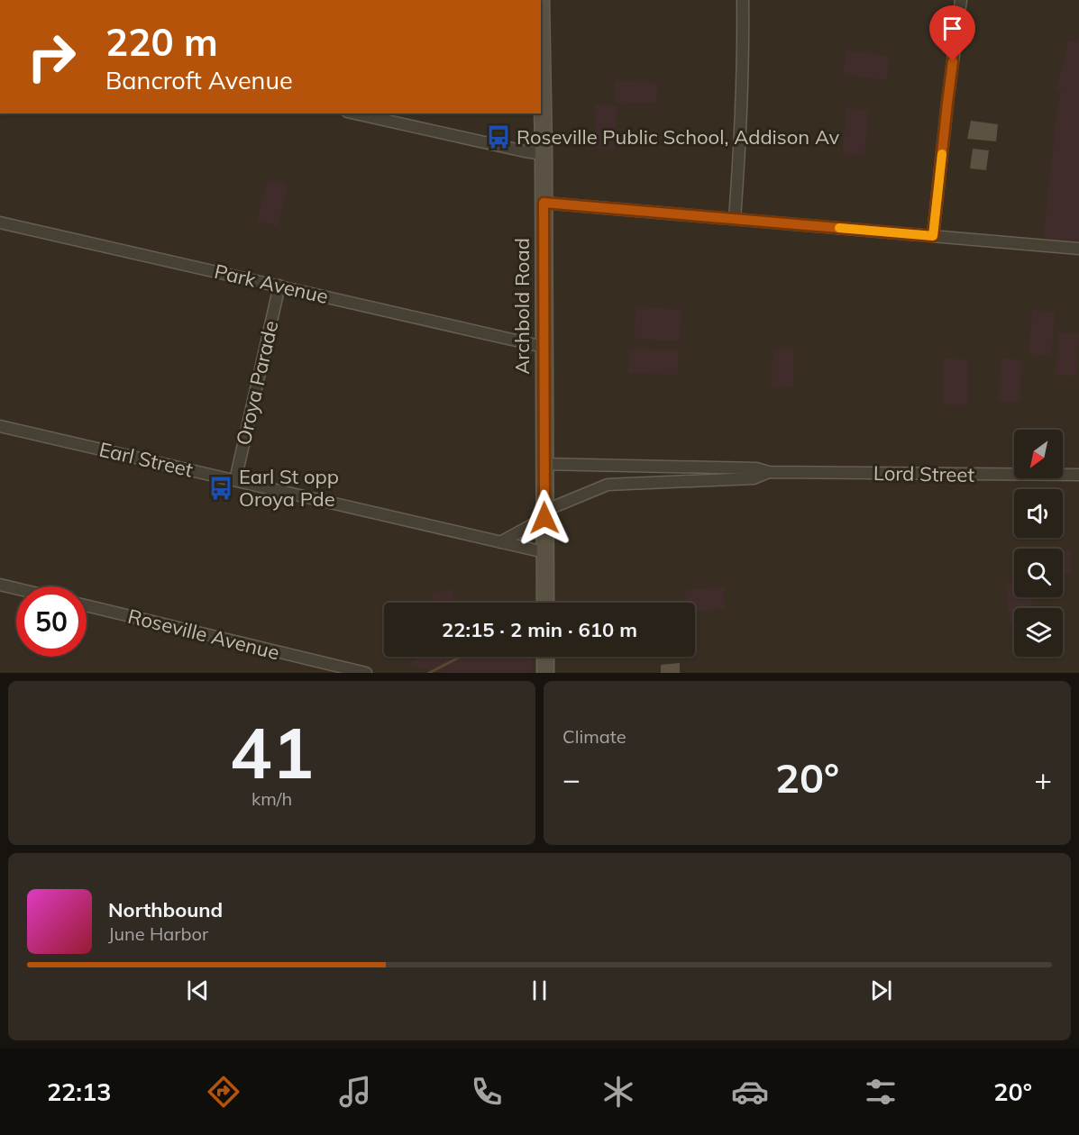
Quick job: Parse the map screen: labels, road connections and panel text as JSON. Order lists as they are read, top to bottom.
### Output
{
  "streets": {
    "main road": ["Archbold Road"],
    "street": [
      "Park Avenue",
      "Oroya Parade",
      "Earl Street",
      "Lord Street",
      "Roseville Avenue"
    ]
  },
  "crossings": [
    ["Park Avenue", "Archbold Road"],
    ["Park Avenue", "Oroya Parade"],
    ["Archbold Road", "Earl Street"],
    ["Archbold Road", "Lord Street"],
    ["Oroya Parade", "Earl Street"],
    ["Earl Street", "Lord Street"]
  ],
  "places": {
    "bus stop": ["Roseville Public School, Addison Av", "Earl St opp Oroya Pde"]
  },
  "north": "bottom left",
  "page": {
    "turn": ["220 m", "Bancroft Avenue"],
    "limit": "50",
    "trip": "22:15 · 2 min · 610 m",
    "tile": [
      ["41", "km/h"],
      "Climate"
    ],
    "heat": ["−", "20°", "+"],
    "song": ["Northbound", "June Harbor"],
    "tabs": ["22:13", "20°"]
  }
}
